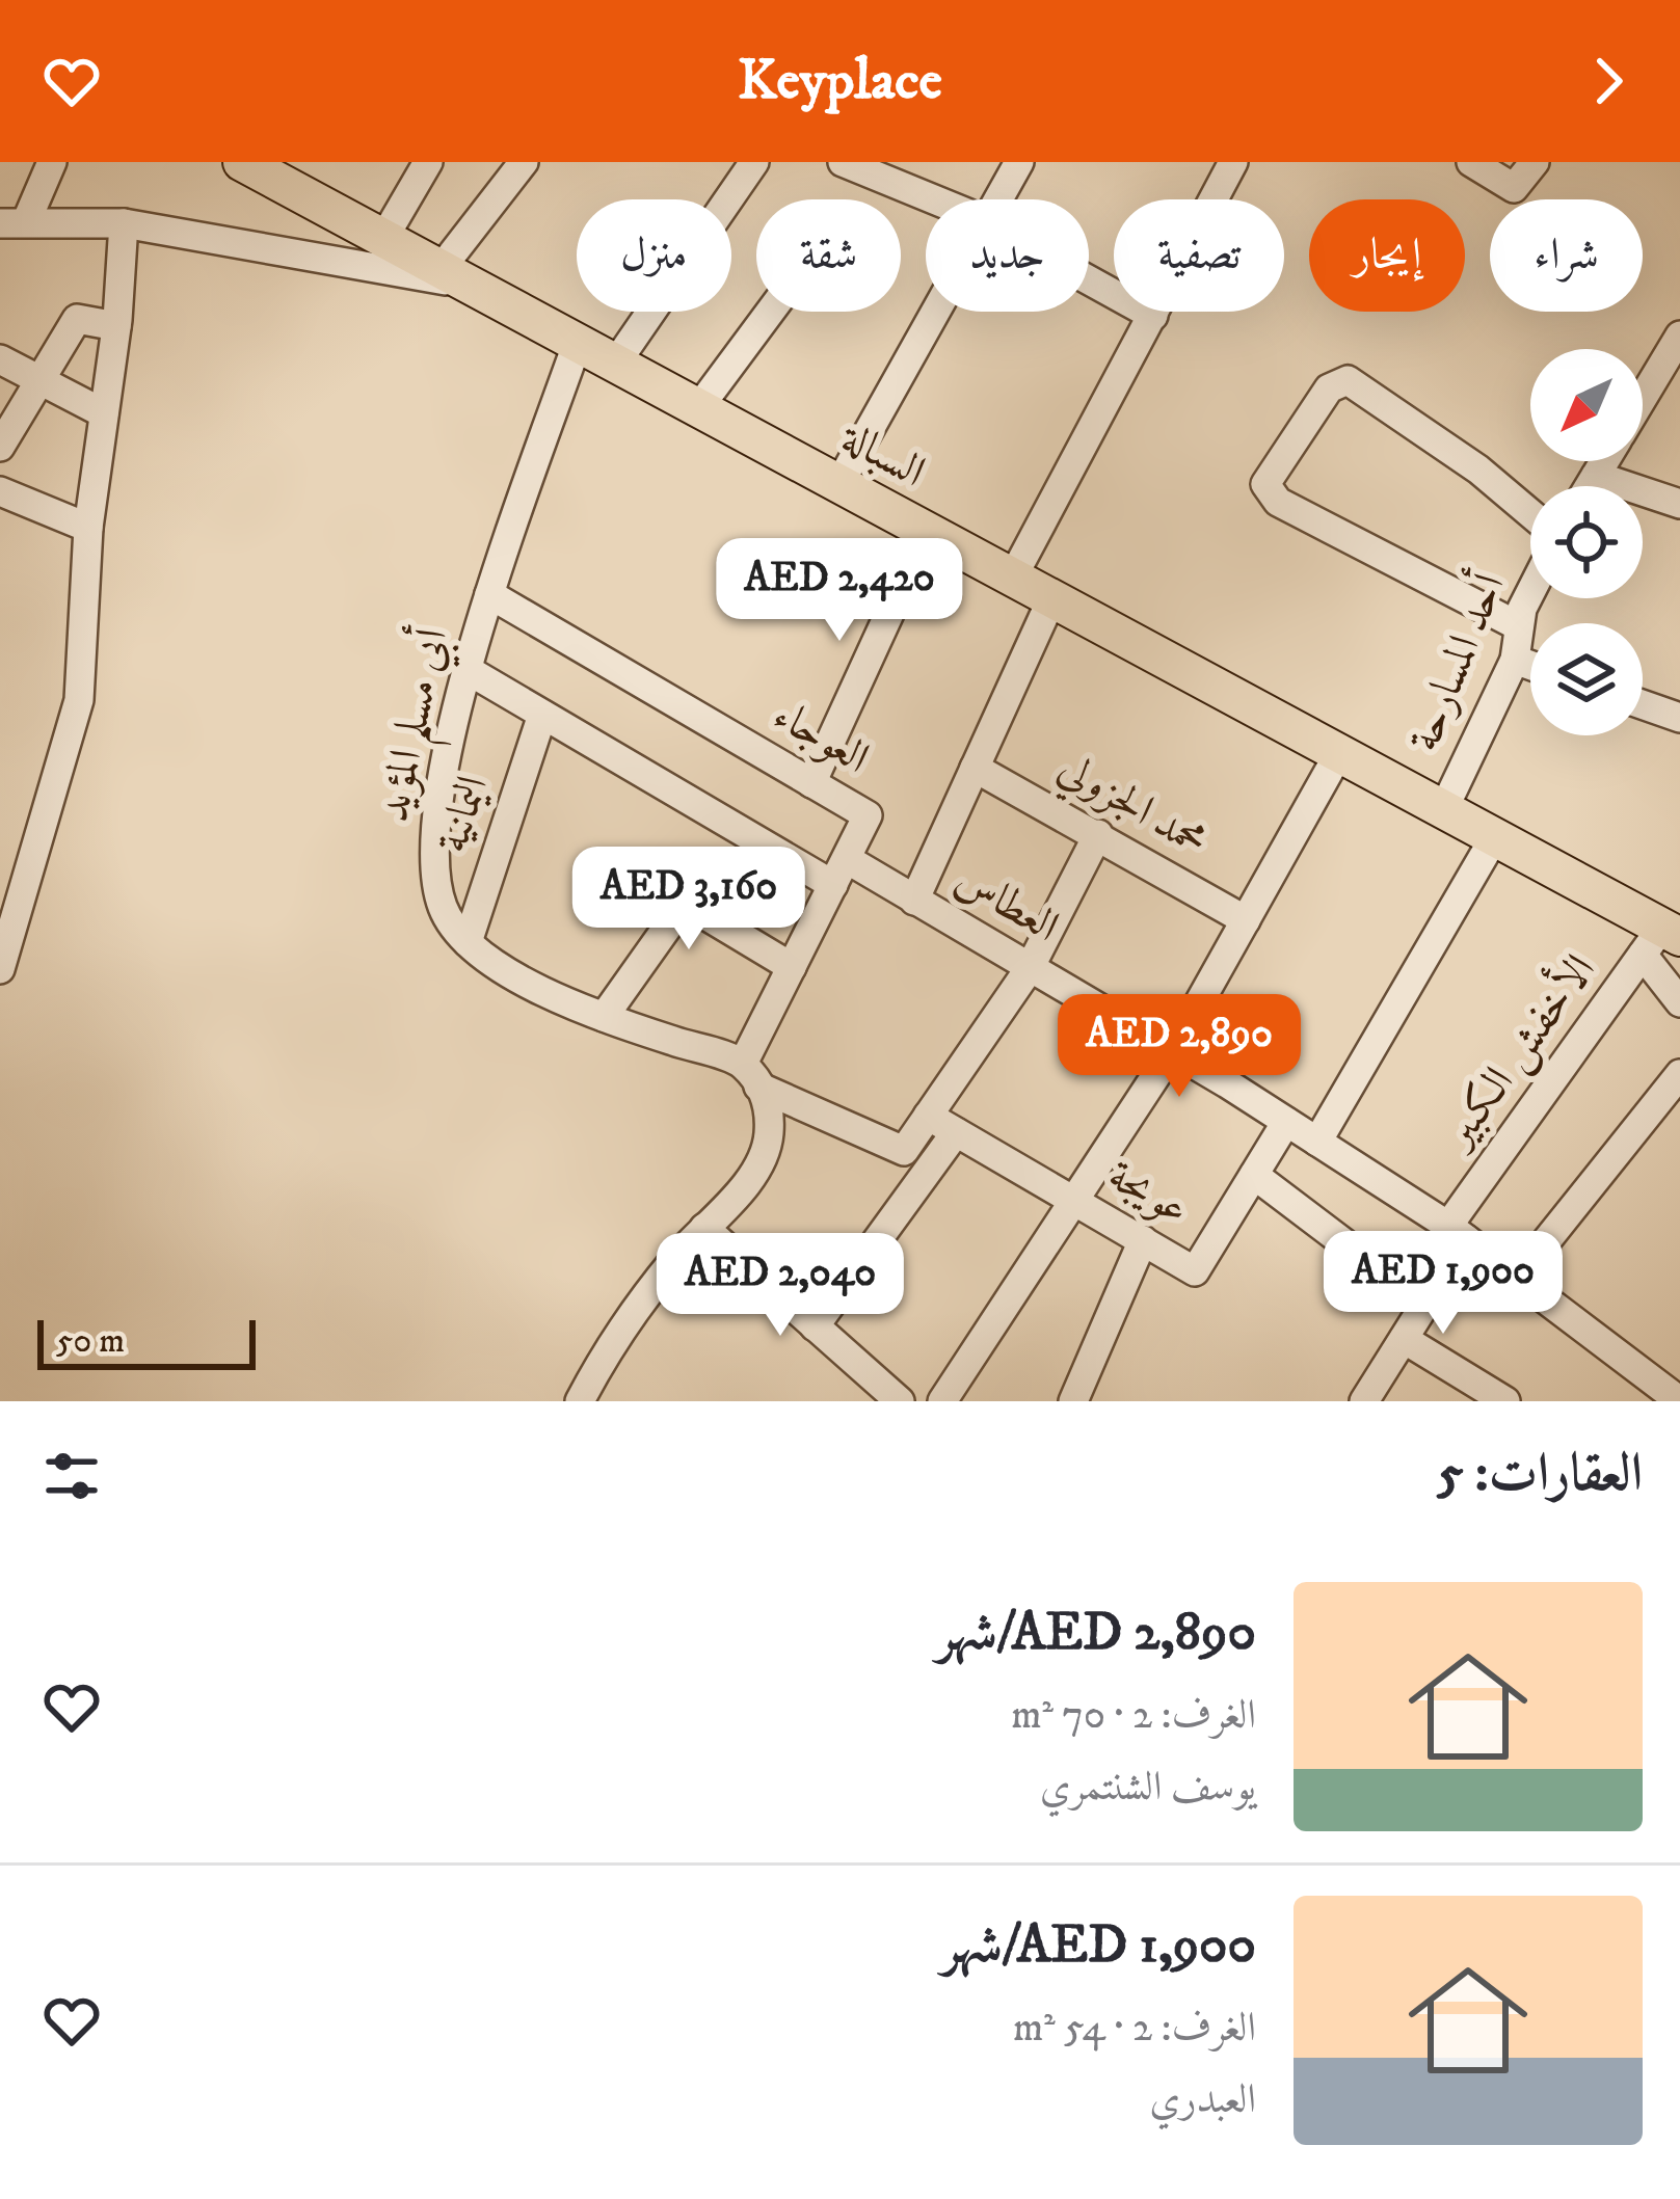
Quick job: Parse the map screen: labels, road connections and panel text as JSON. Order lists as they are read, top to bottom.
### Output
{
  "streets": {
    "main road": ["السبالة"],
    "street": [
      "أحد المسارحة",
      "أبي مسلم المؤيد",
      "العوجاء",
      "محمد الجزولي",
      "اليمانية",
      "العطاس",
      "الأخفش الكبير",
      "عويجة"
    ]
  },
  "crossings": [
    ["السبالة", "أحد المسارحة"],
    ["السبالة", "أبي مسلم المؤيد"],
    ["السبالة", "الأخفش الكبير"],
    ["أبي مسلم المؤيد", "العوجاء"],
    ["أبي مسلم المؤيد", "اليمانية"],
    ["أبي مسلم المؤيد", "العطاس"],
    ["العوجاء", "العطاس"],
    ["اليمانية", "العطاس"],
    ["العطاس", "الأخفش الكبير"]
  ],
  "scale_bar": "50 m",
  "north": "bottom left",
  "page": {
    "header": "Keyplace",
    "chip": [
      "شراء",
      "إيجار",
      "تصفية",
      "جديد",
      "شقة",
      "منزل"
    ],
    "price": [
      "AED 2,420",
      "AED 3,160",
      "AED 2,890",
      "AED 1,900",
      "AED 2,040"
    ],
    "scale": "50 m",
    "heading": "العقارات: 5",
    "list": [
      {
        "name": "AED 2,890/شهر",
        "note": "الغرف: 2 · 70 m² · يوسف الشنتمري"
      },
      {
        "name": "AED 1,900/شهر",
        "note": "الغرف: 2 · 54 m² · العبدري"
      }
    ]
  }
}
